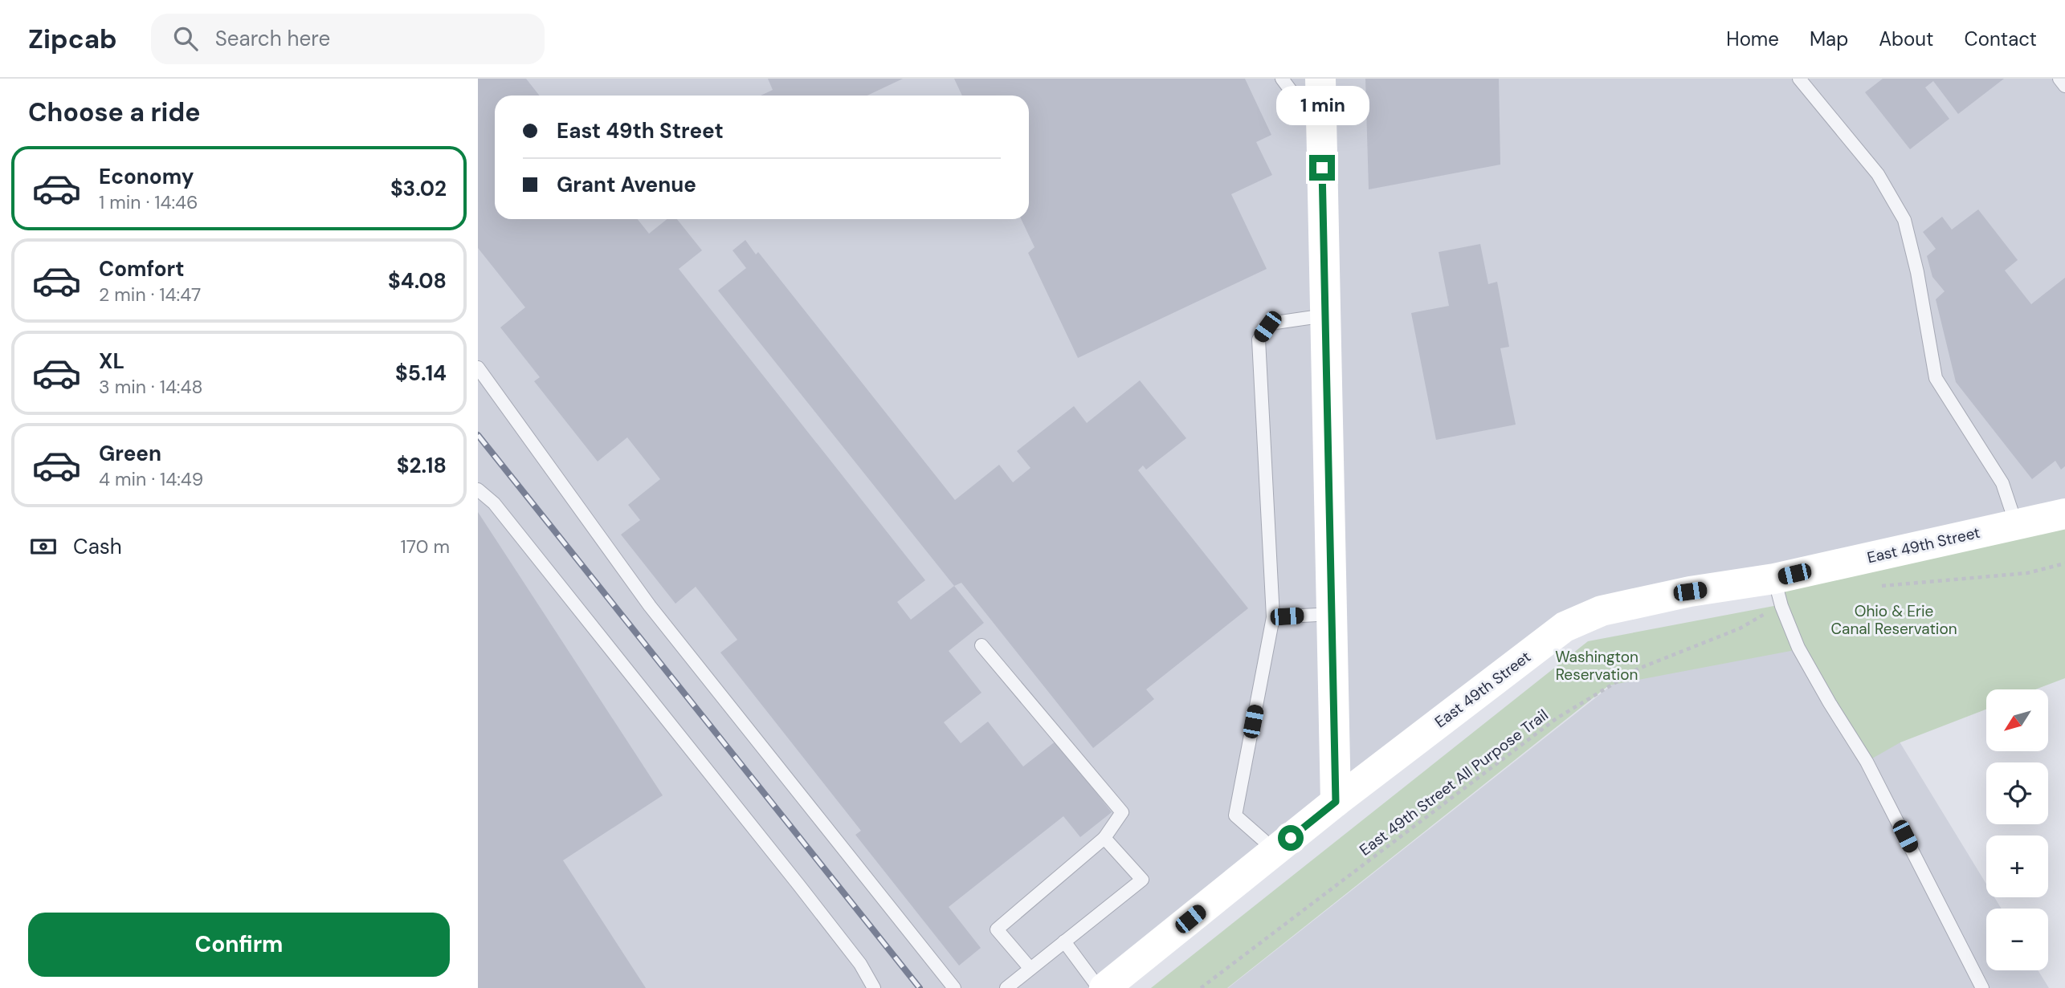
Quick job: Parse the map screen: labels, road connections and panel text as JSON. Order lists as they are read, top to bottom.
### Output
{
  "streets": {
    "street": ["East 49th Street"],
    "path": ["East 49th Street All Purpose Trail"]
  },
  "parks": ["Ohio & Erie Canal Reservation", "Washington Reservation"],
  "north": "bottom left",
  "page": {
    "header": "Zipcab",
    "search": "Search here",
    "nav": [
      "Home",
      "Map",
      "About",
      "Contact"
    ],
    "heading": "Choose a ride",
    "bubble": "1 min",
    "banner": ["East 49th Street", "Grant Avenue"],
    "list": [
      {
        "name": "Economy",
        "note": "1 min · 14:46",
        "value": "$3.02"
      },
      {
        "name": "Comfort",
        "note": "2 min · 14:47",
        "value": "$4.08"
      },
      {
        "name": "XL",
        "note": "3 min · 14:48",
        "value": "$5.14"
      },
      {
        "name": "Green",
        "note": "4 min · 14:49",
        "value": "$2.18"
      }
    ],
    "pay": ["Cash", "170 m"],
    "map_buttons": ["+", "−"],
    "buttons": "Confirm"
  }
}
